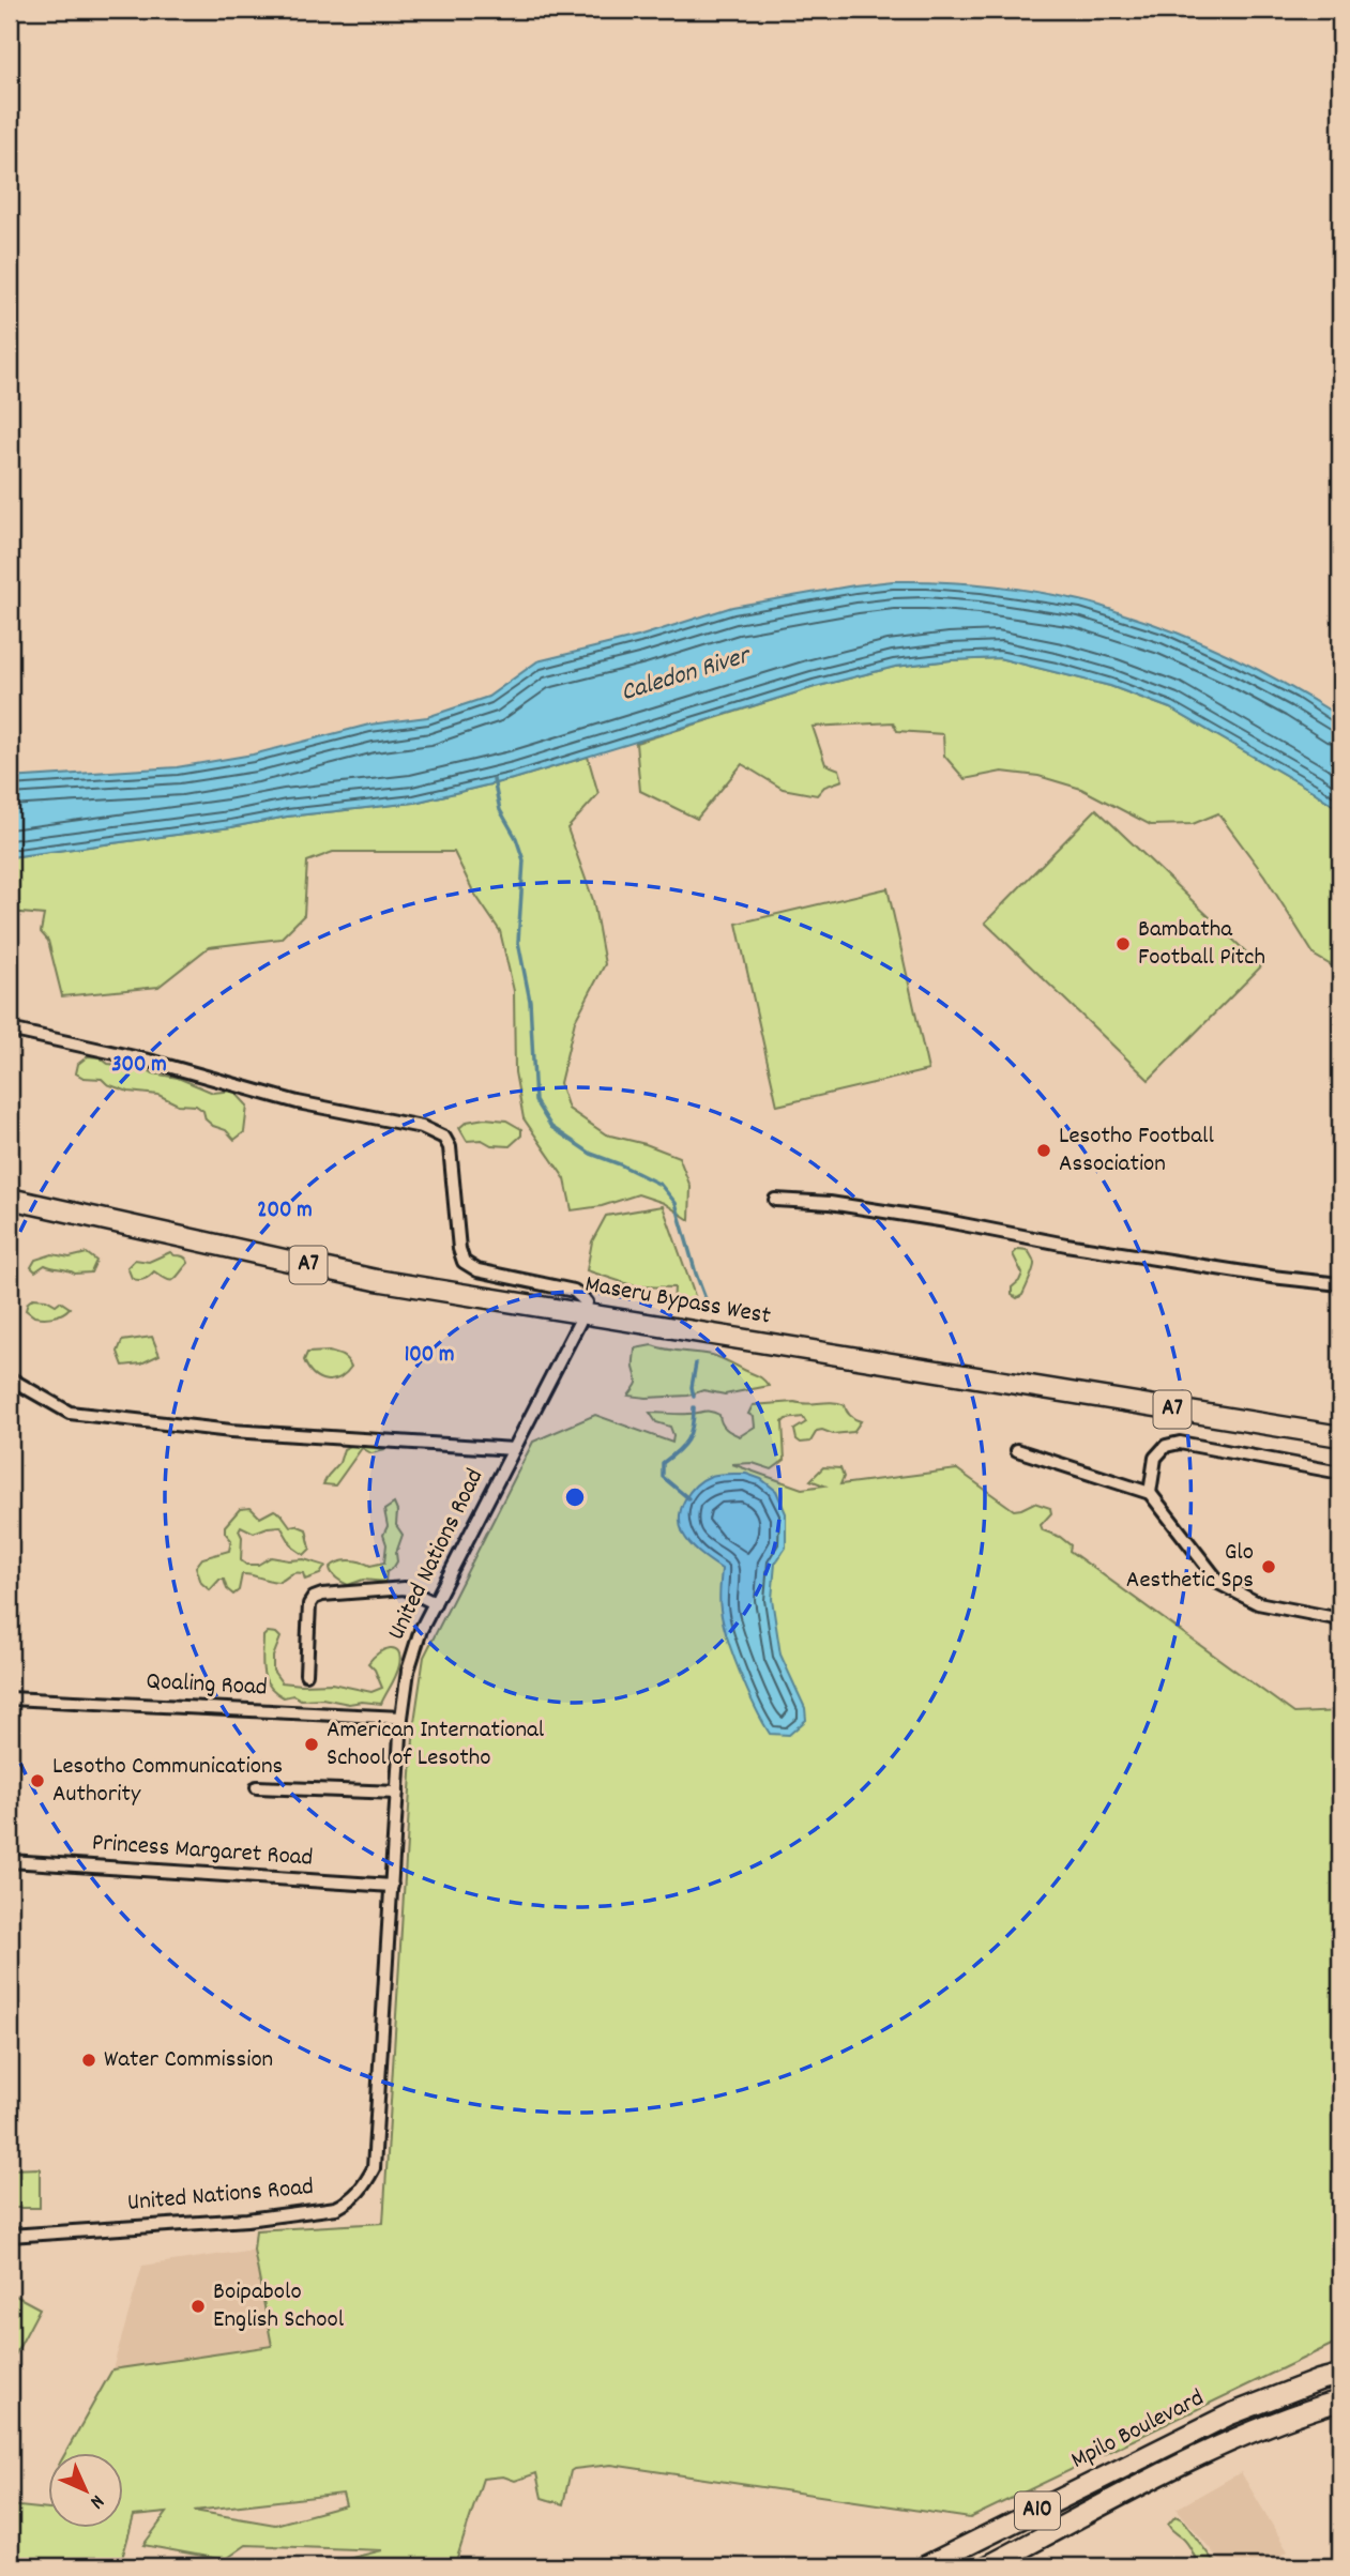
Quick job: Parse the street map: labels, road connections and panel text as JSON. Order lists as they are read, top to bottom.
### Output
{
  "streets": {
    "main road": [
      "A7",
      "Maseru Bypass West",
      "Mpilo Boulevard",
      "A10"
    ],
    "street": ["United Nations Road", "Qoaling Road", "Princess Margaret Road"]
  },
  "crossings": [
    ["Maseru Bypass West", "United Nations Road"],
    ["United Nations Road", "Qoaling Road"],
    ["United Nations Road", "Princess Margaret Road"]
  ],
  "water": ["Caledon River"],
  "places": [
    "Bambatha Football Pitch",
    "Lesotho Football Association",
    "Glo Aesthetic Sps",
    "American International School of Lesotho",
    "Lesotho Communications Authority",
    "Water Commission",
    "Boipabolo English School"
  ],
  "north": "bottom right",
  "rings": ["300 m", "200 m", "100 m"]
}
